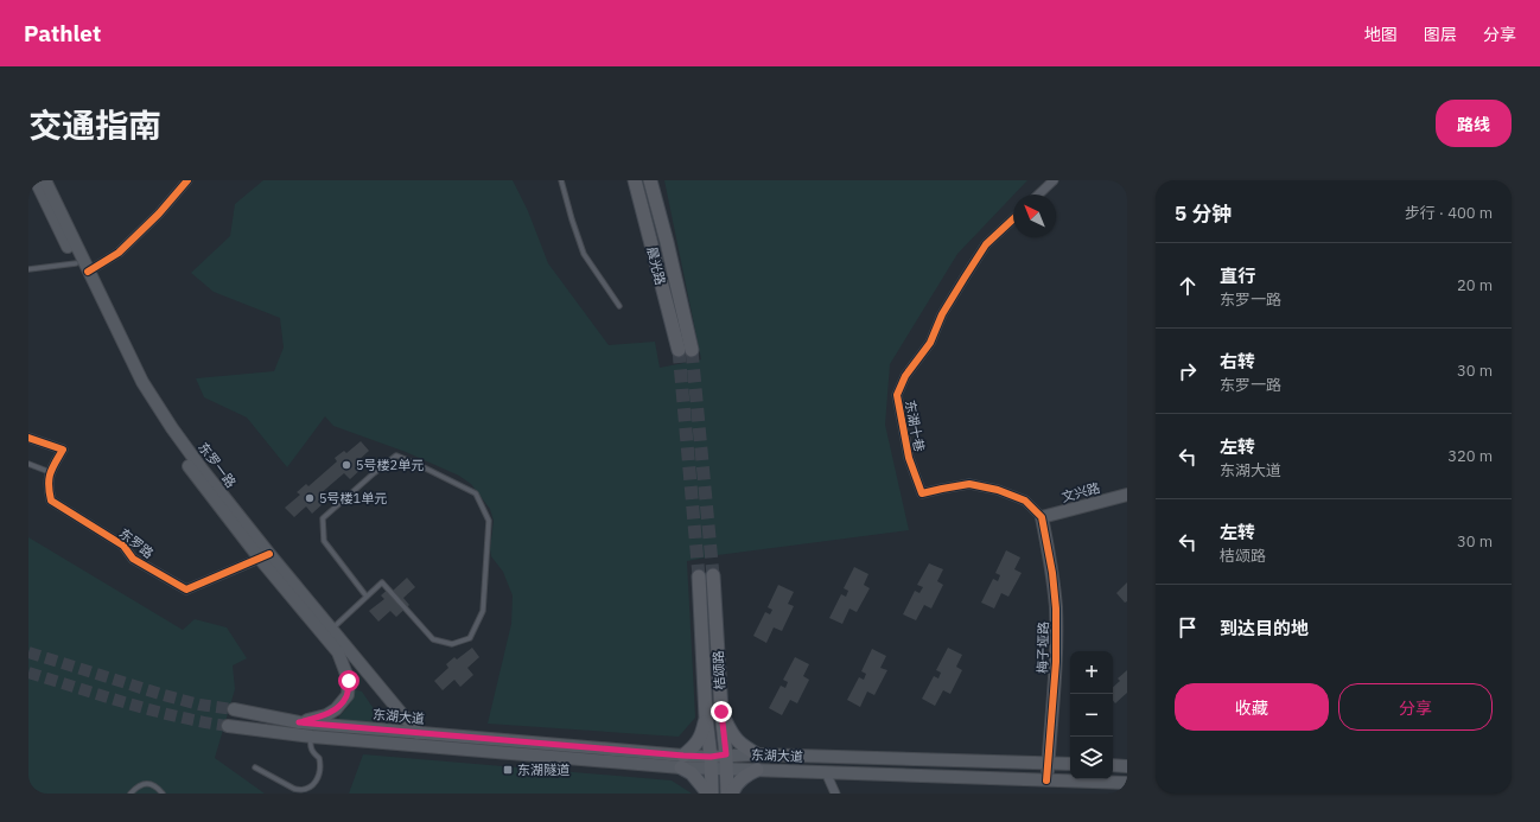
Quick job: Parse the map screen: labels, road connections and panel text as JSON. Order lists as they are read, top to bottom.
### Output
{
  "streets": {
    "main road": [
      "晨光路",
      "东罗一路",
      "文兴路",
      "梅子垭路",
      "桔颂路",
      "东湖大道"
    ],
    "street": ["东湖十巷", "东罗路"]
  },
  "crossings": [
    ["东湖十巷", "文兴路"],
    ["东湖十巷", "梅子垭路"],
    ["东罗一路", "东罗路"],
    ["东罗一路", "东湖大道"],
    ["文兴路", "梅子垭路"],
    ["梅子垭路", "东湖大道"],
    ["桔颂路", "东湖大道"]
  ],
  "places": {
    "other": ["5号楼2单元", "5号楼1单元"],
    "transit": ["东湖隧道"]
  },
  "north": "top left",
  "page": {
    "header": "Pathlet",
    "nav": ["地图", "图层", "分享"],
    "title": "交通指南",
    "buttons": [
      "路线",
      ["收藏", "分享"]
    ],
    "heading": ["5 分钟", "步行 · 400 m"],
    "list": [
      ["直行", "东罗一路", "20 m"],
      ["右转", "东罗一路", "30 m"],
      ["左转", "东湖大道", "320 m"],
      ["左转", "桔颂路", "30 m"],
      "到达目的地"
    ],
    "map_buttons": ["+", "−"]
  }
}
